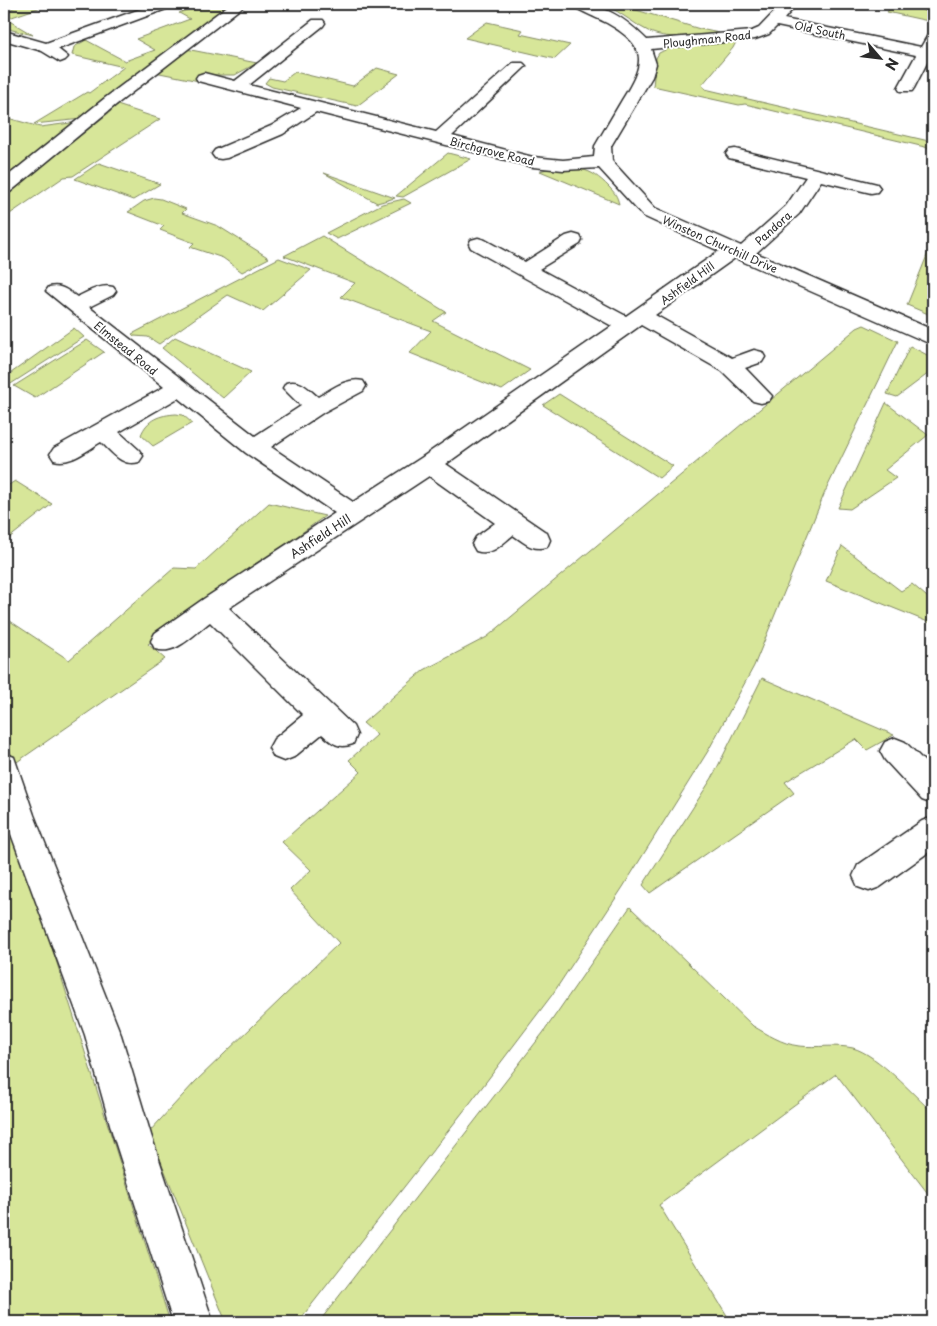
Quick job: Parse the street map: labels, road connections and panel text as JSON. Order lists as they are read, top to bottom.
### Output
{
  "streets": {
    "street": [
      "Old South",
      "Ploughman Road",
      "Birchgrove Road",
      "Pandora",
      "Winston Churchill Drive",
      "Ashfield Hill",
      "Elmstead Road"
    ]
  },
  "crossings": [
    ["Old South", "Ploughman Road"],
    ["Birchgrove Road", "Winston Churchill Drive"],
    ["Pandora", "Winston Churchill Drive"],
    ["Pandora", "Ashfield Hill"],
    ["Winston Churchill Drive", "Ashfield Hill"],
    ["Ashfield Hill", "Elmstead Road"]
  ],
  "north": "bottom right"
}
